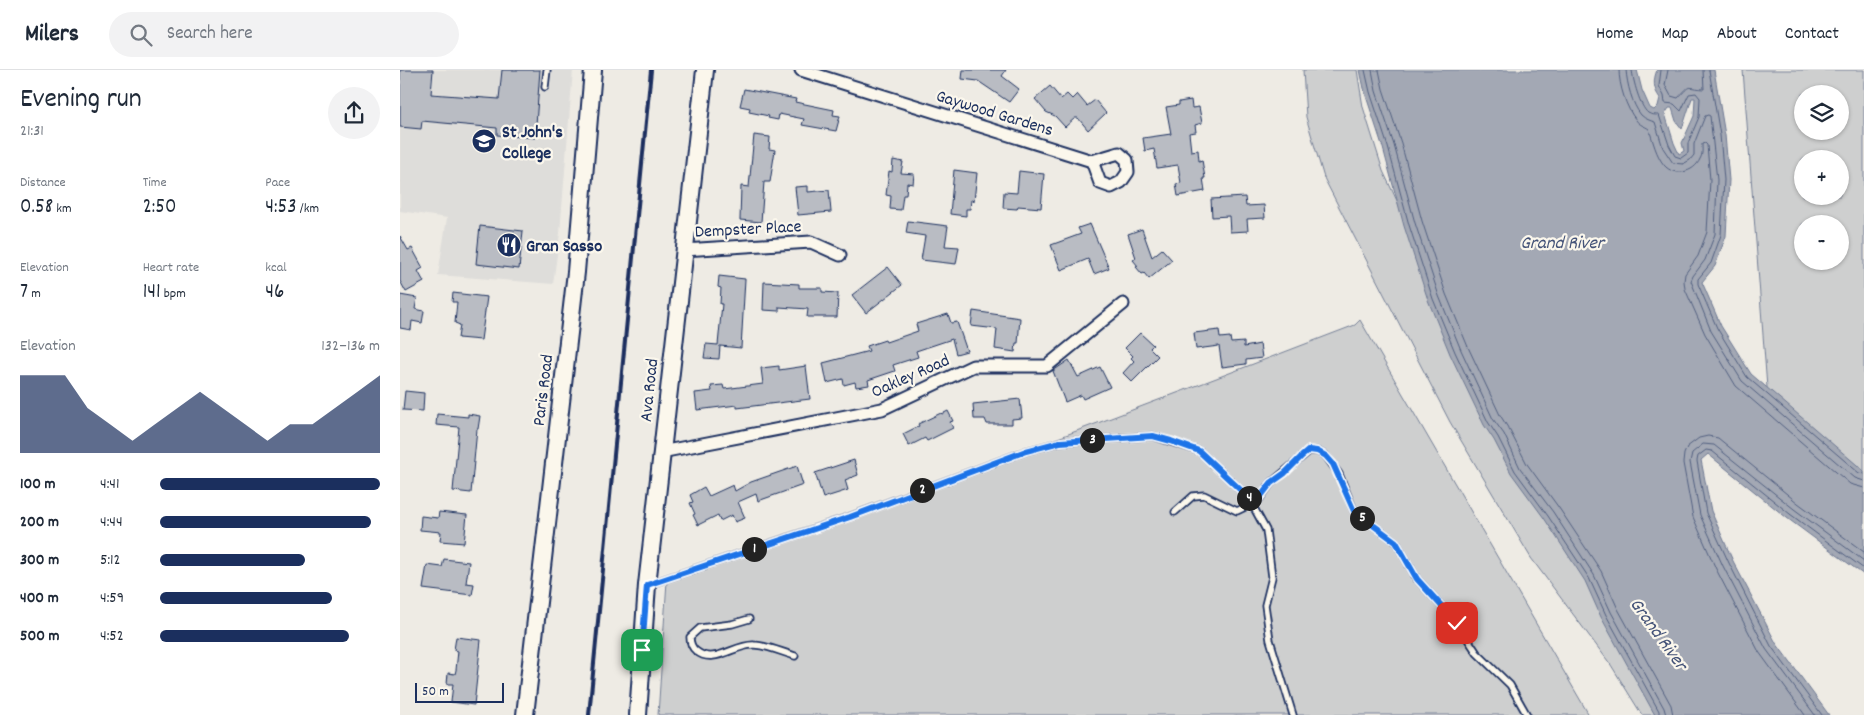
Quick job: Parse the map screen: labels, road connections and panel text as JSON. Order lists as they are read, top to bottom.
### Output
{
  "streets": {
    "street": [
      "Gaywood Gardens",
      "Dempster Place",
      "Oakley Road",
      "Paris Road",
      "Ava Road"
    ]
  },
  "crossings": [
    ["Dempster Place", "Ava Road"],
    ["Oakley Road", "Ava Road"]
  ],
  "water": ["Grand River"],
  "places": {
    "school or university": ["St John's College"],
    "restaurant": ["Gran Sasso"]
  },
  "scale_bar": "50 m",
  "page": {
    "header": "Milers",
    "search": "Search here",
    "nav": [
      "Home",
      "Map",
      "About",
      "Contact"
    ],
    "heading": ["Evening run", "21:31"],
    "map_buttons": ["+", "−"],
    "stats": [
      ["Distance", "0.58 km"],
      ["Time", "2:50"],
      ["Pace", "4:53 /km"],
      ["Elevation", "7 m"],
      ["Heart rate", "141 bpm"],
      ["kcal", "46"]
    ],
    "chart": ["Elevation", "132–136 m"],
    "pins": [
      "3",
      "2",
      "4",
      "5",
      "1"
    ],
    "list": [
      {
        "name": "100 m",
        "note": "4:41"
      },
      {
        "name": "200 m",
        "note": "4:44"
      },
      {
        "name": "300 m",
        "note": "5:12"
      },
      {
        "name": "400 m",
        "note": "4:59"
      },
      {
        "name": "500 m",
        "note": "4:52"
      }
    ],
    "scale": "50 m"
  }
}
